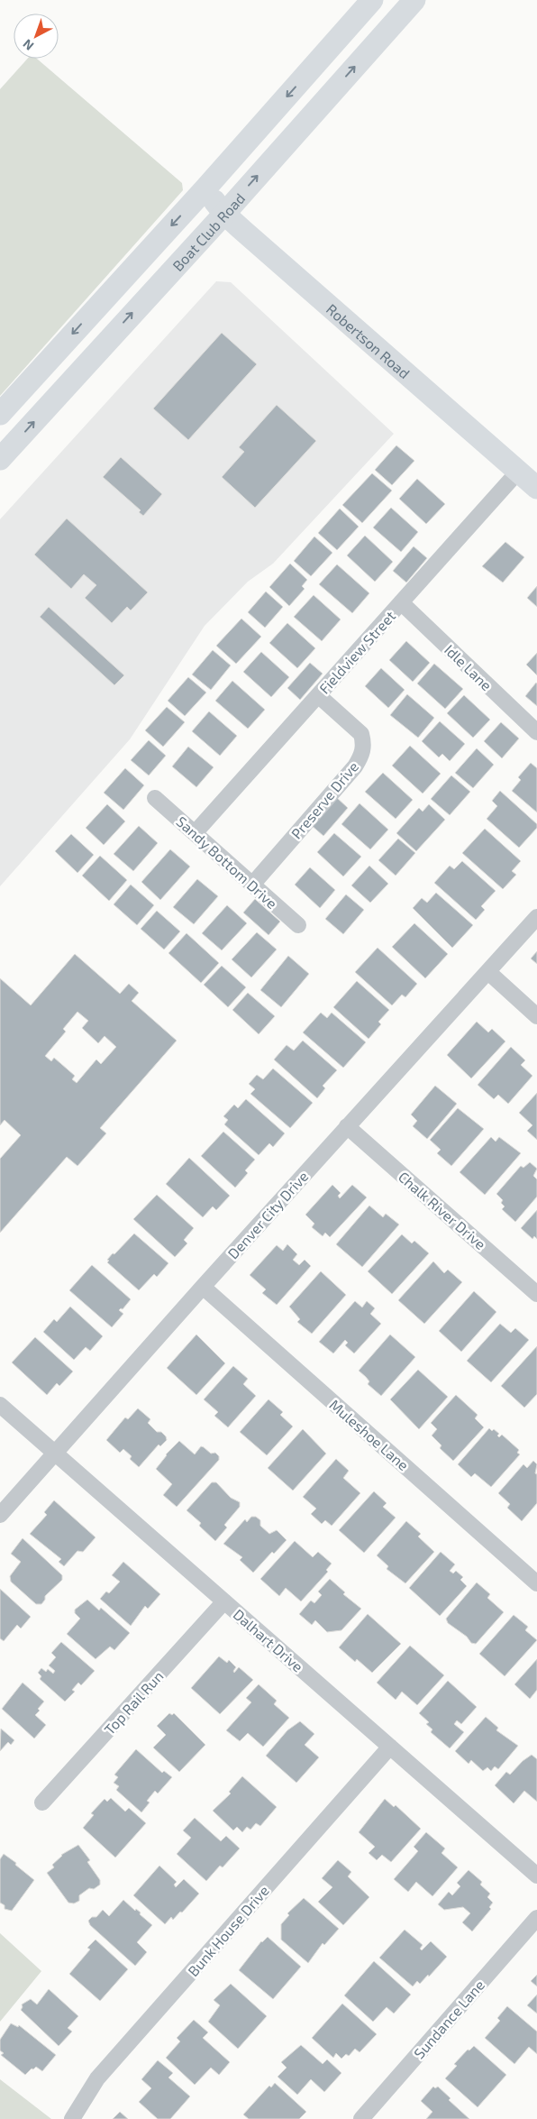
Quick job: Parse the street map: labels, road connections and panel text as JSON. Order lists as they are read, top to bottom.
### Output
{
  "streets": {
    "main road": ["Boat Club Road", "Robertson Road"],
    "street": [
      "Fieldview Street",
      "Idle Lane",
      "Preserve Drive",
      "Sandy Bottom Drive",
      "Chalk River Drive",
      "Denver City Drive",
      "Muleshoe Lane",
      "Dalhart Drive",
      "Top Rail Run",
      "Bunk House Drive",
      "Sundance Lane"
    ]
  },
  "crossings": [
    ["Boat Club Road", "Robertson Road"],
    ["Robertson Road", "Fieldview Street"],
    ["Fieldview Street", "Idle Lane"],
    ["Fieldview Street", "Preserve Drive"],
    ["Fieldview Street", "Sandy Bottom Drive"],
    ["Preserve Drive", "Sandy Bottom Drive"],
    ["Chalk River Drive", "Denver City Drive"],
    ["Denver City Drive", "Muleshoe Lane"],
    ["Denver City Drive", "Dalhart Drive"],
    ["Dalhart Drive", "Top Rail Run"],
    ["Dalhart Drive", "Bunk House Drive"]
  ],
  "north": "bottom left"
}
